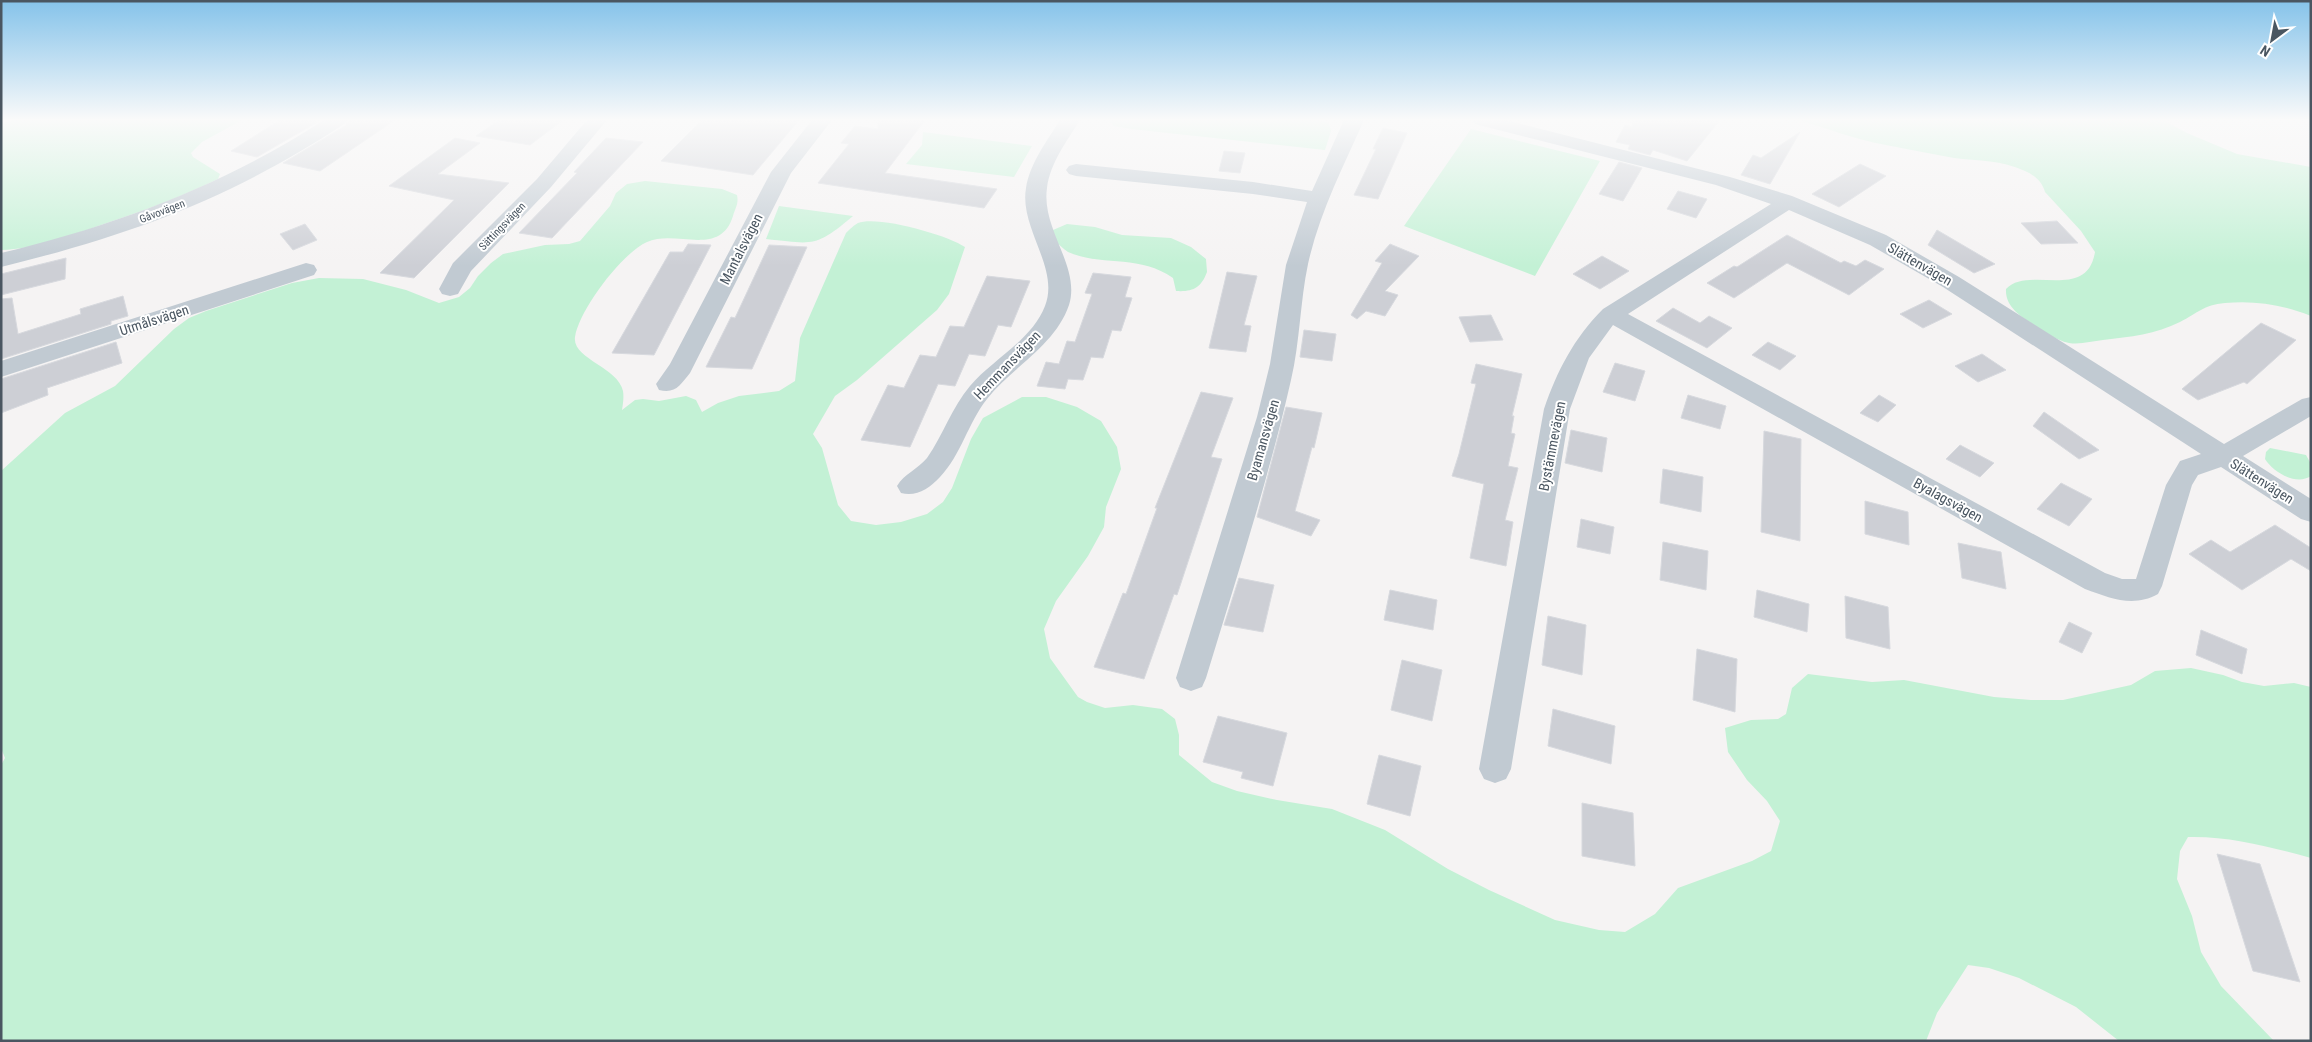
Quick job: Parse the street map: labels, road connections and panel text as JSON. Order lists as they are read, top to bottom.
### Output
{
  "streets": {
    "street": [
      "Gåvovägen",
      "Sättingsvägen",
      "Mantalsvägen",
      "Slättenvägen",
      "Utmålsvägen",
      "Hemmansvägen",
      "Byamansvägen",
      "Bystämmevägen",
      "Byalagsvägen"
    ]
  },
  "crossings": [
    ["Slättenvägen", "Bystämmevägen"],
    ["Slättenvägen", "Byalagsvägen"],
    ["Bystämmevägen", "Byalagsvägen"]
  ],
  "north": "bottom left"
}
